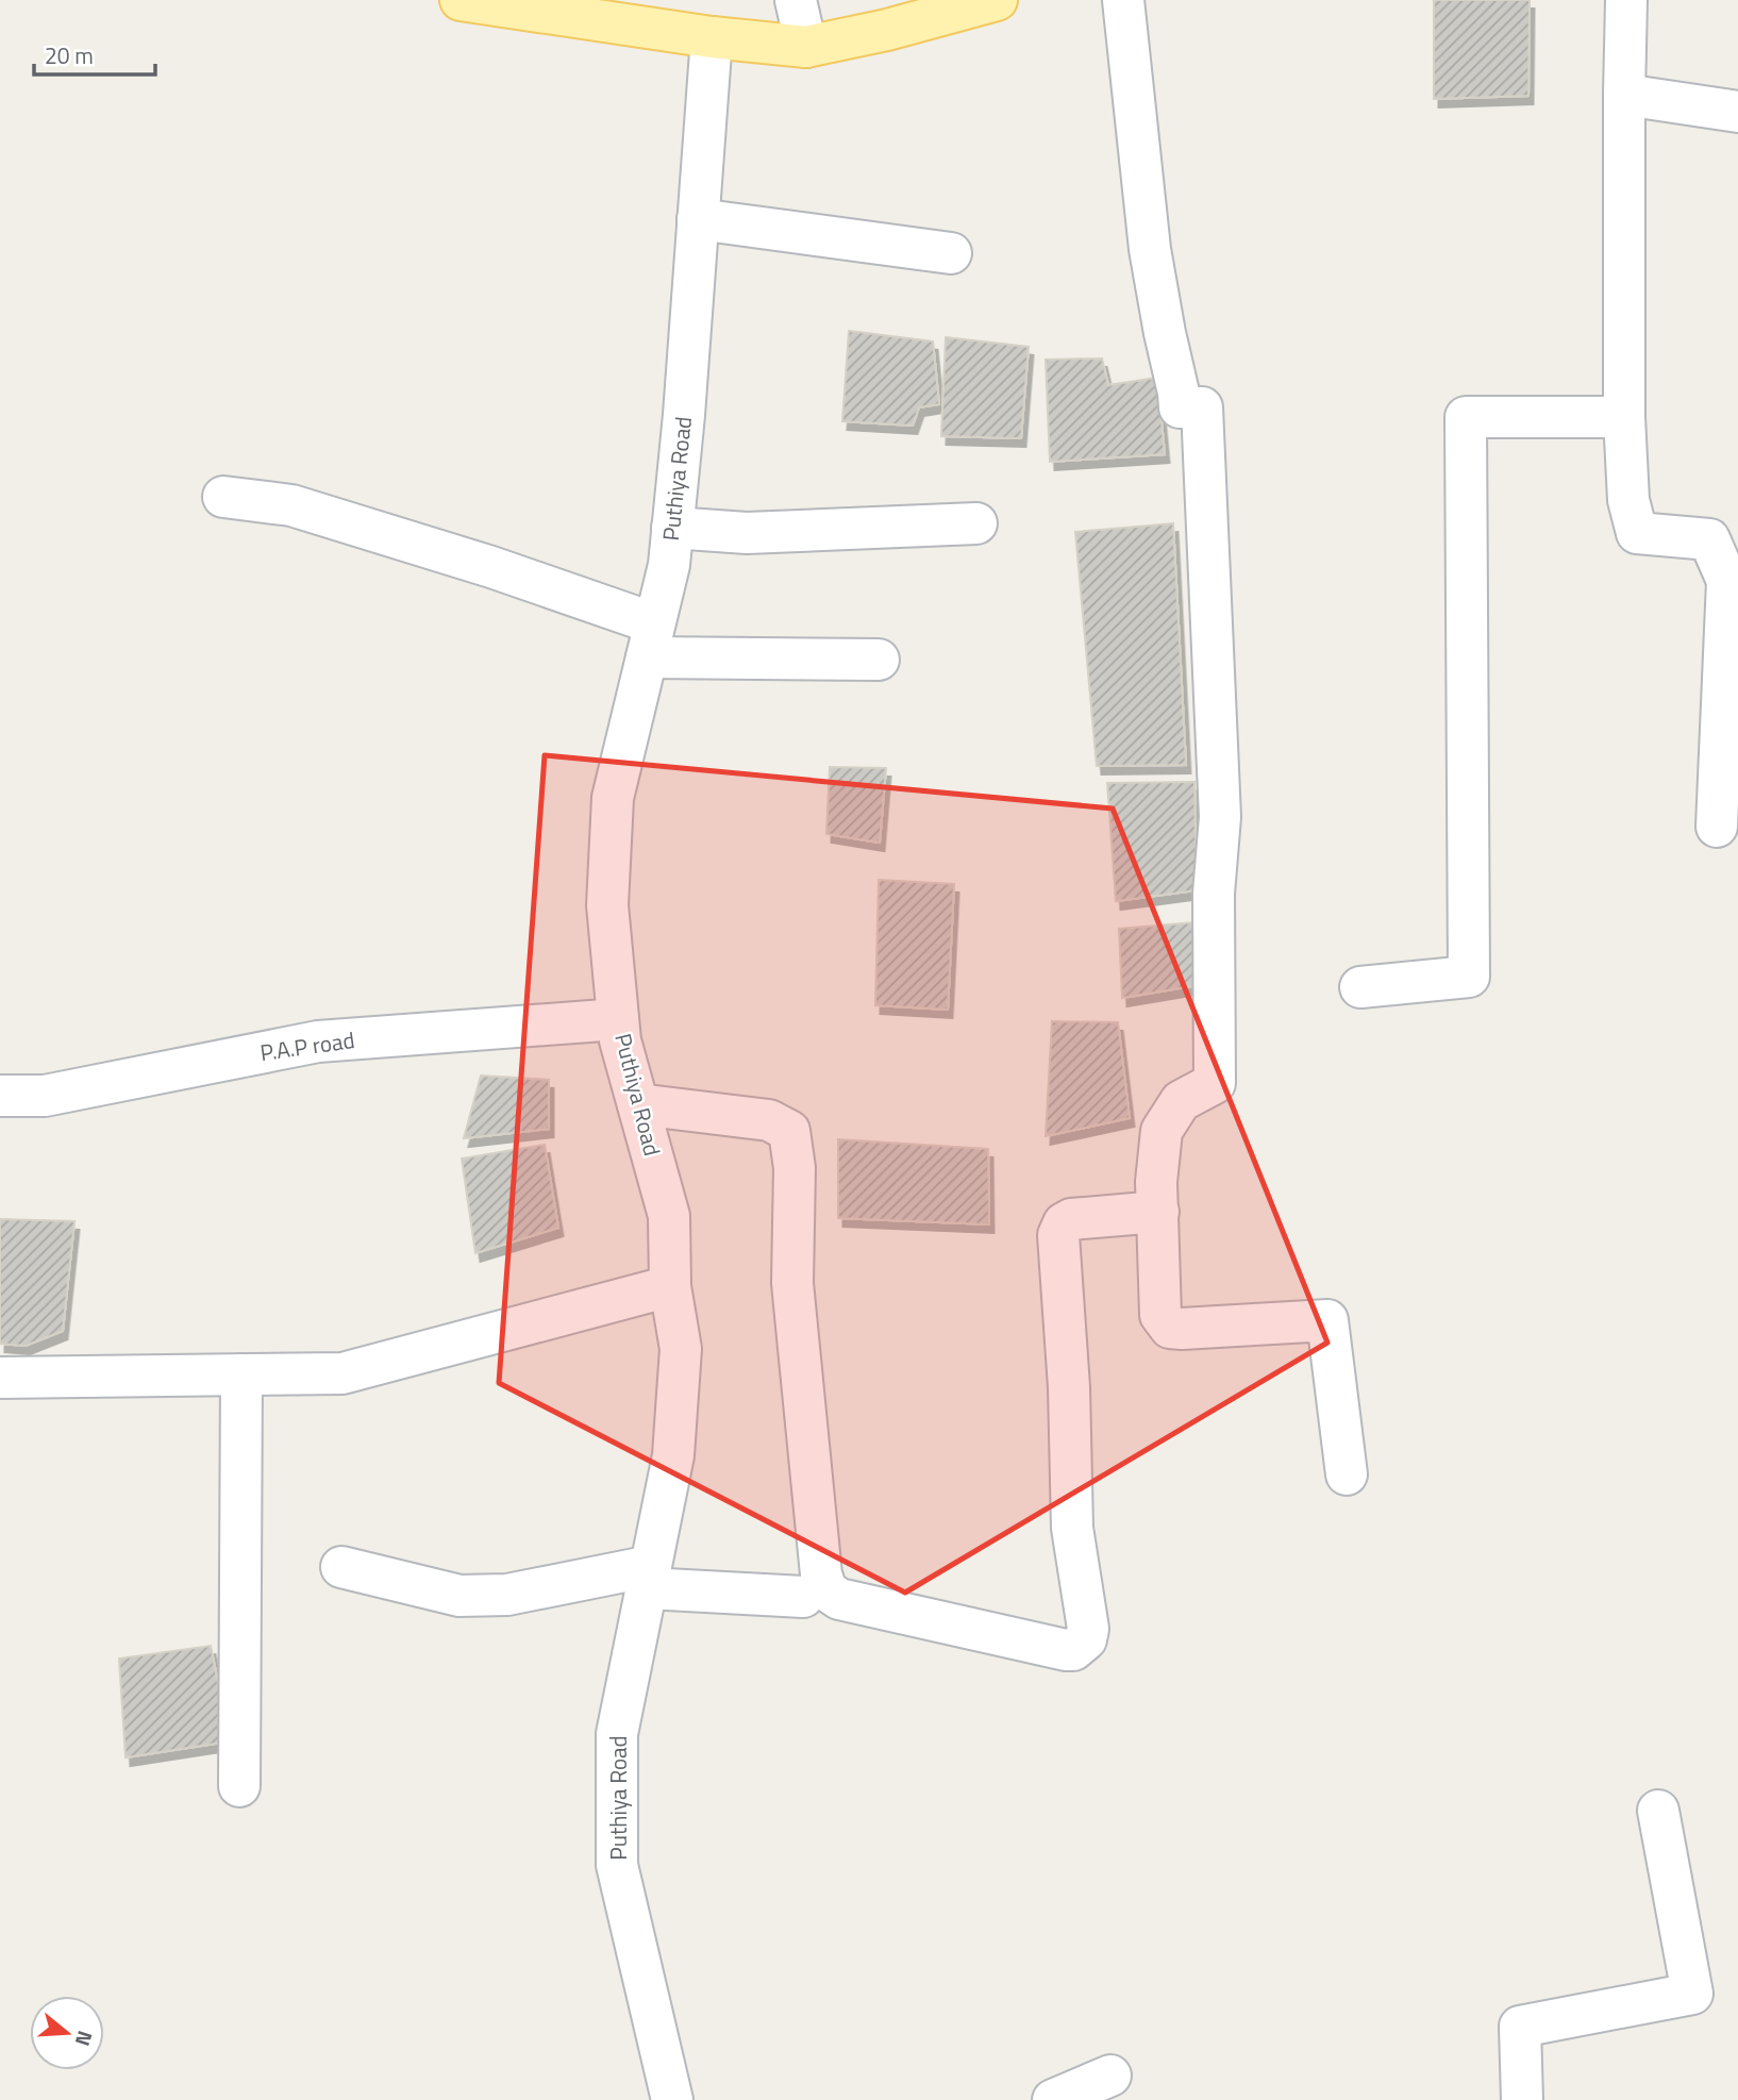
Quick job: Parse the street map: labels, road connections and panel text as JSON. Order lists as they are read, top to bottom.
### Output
{
  "streets": {
    "street": ["Puthiya Road", "P.A.P road"]
  },
  "crossings": [
    ["Puthiya Road", "P.A.P road"]
  ],
  "scale_bar": "20 m",
  "north": "right"
}
